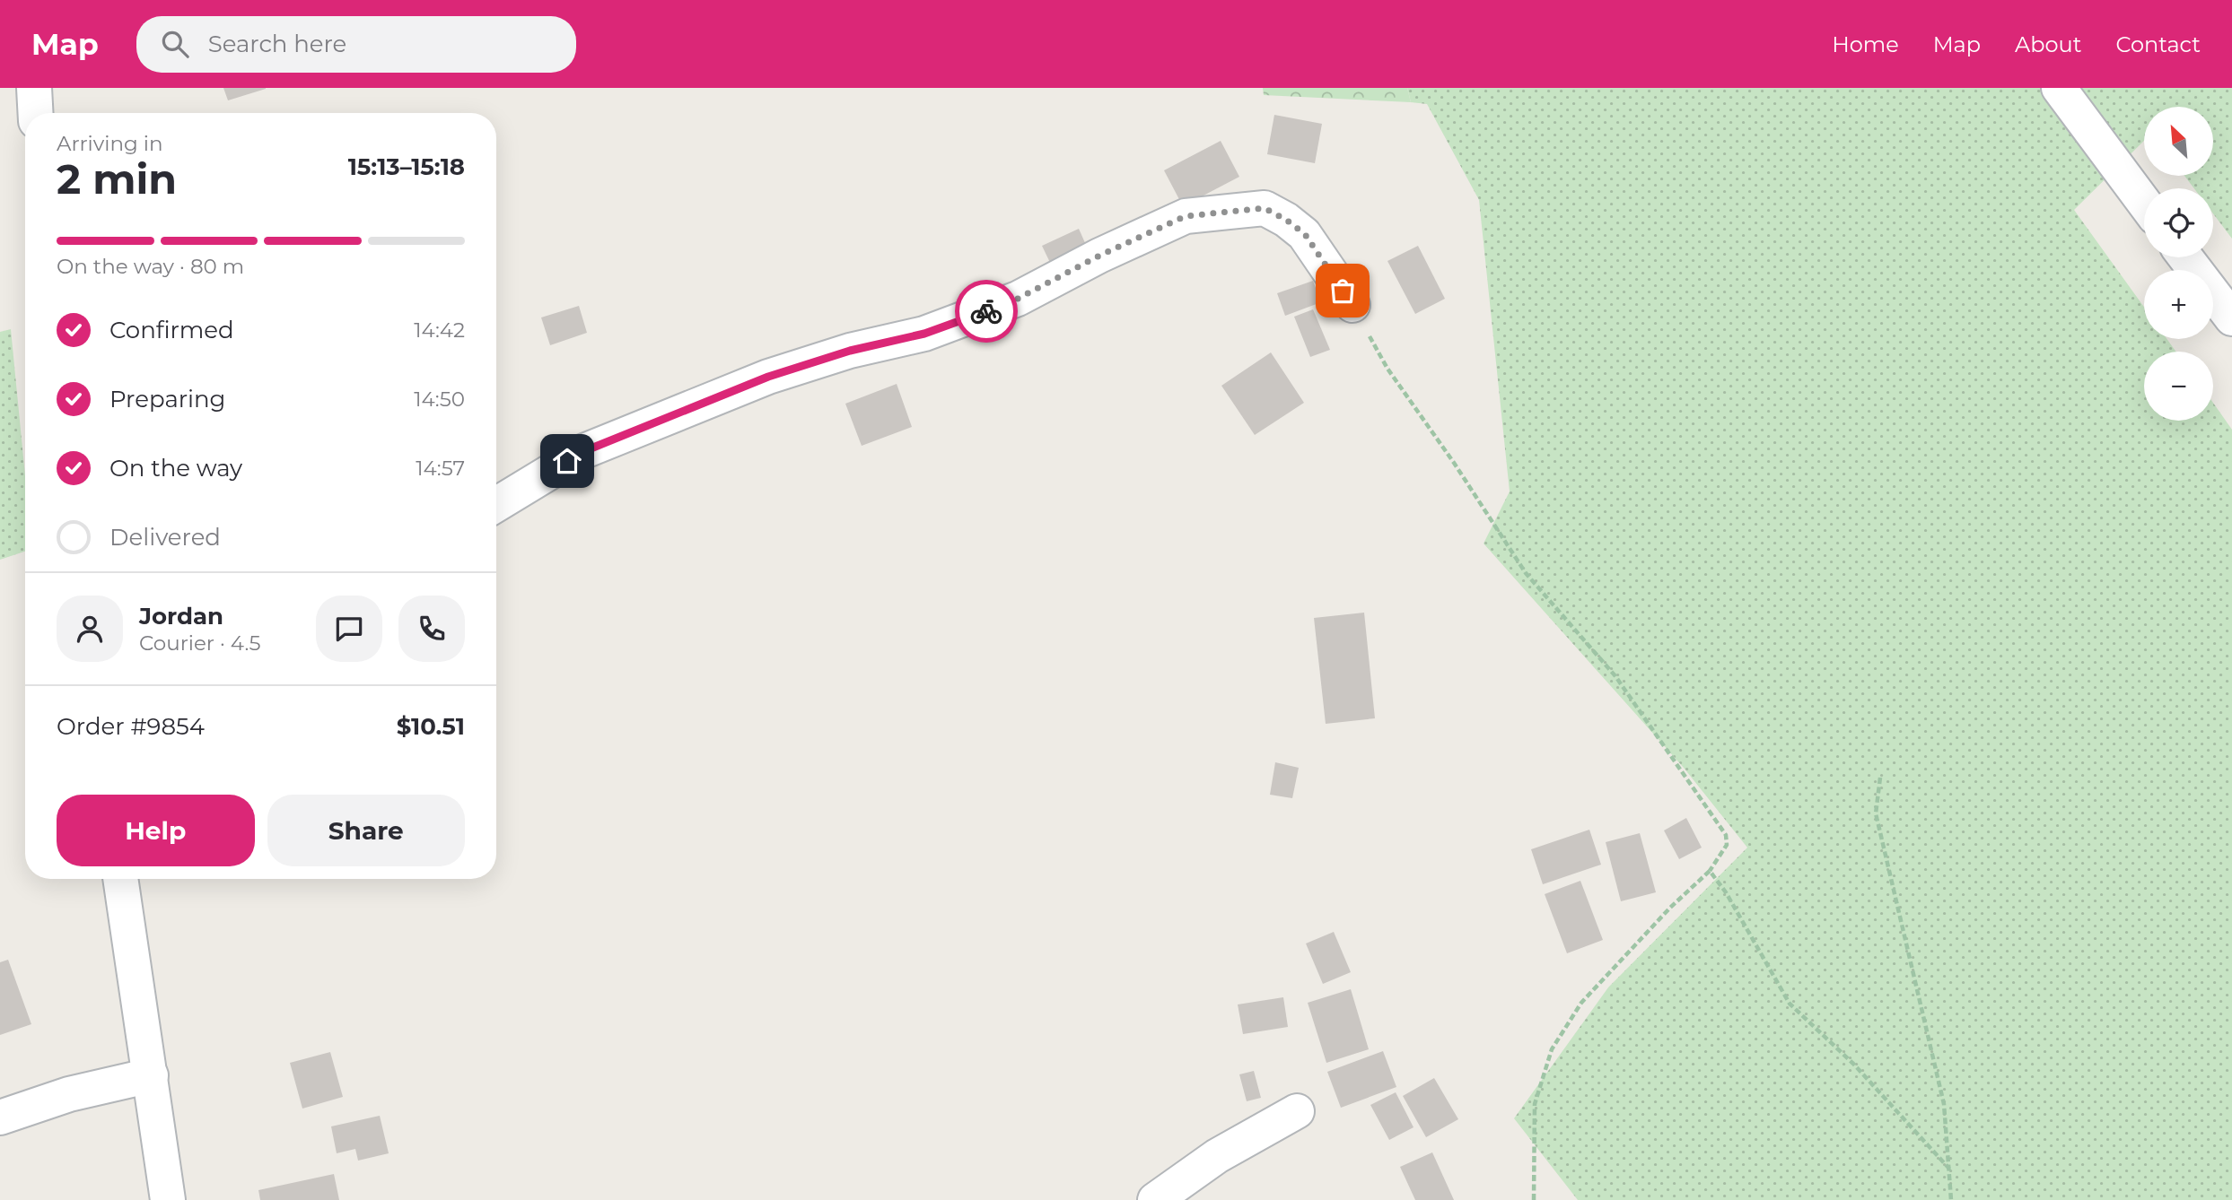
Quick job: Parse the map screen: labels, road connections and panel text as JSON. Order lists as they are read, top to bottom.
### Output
{
  "north": "top left",
  "page": {
    "header": "Map",
    "search": "Search here",
    "nav": [
      "Home",
      "Map",
      "About",
      "Contact"
    ],
    "map_buttons": ["+", "−"],
    "heading": ["2 min", "Arriving in", "15:13–15:18"],
    "panel": [
      "Jordan",
      "Courier · 4.5",
      "Order #9854",
      "$10.51"
    ],
    "bar": "On the way · 80 m",
    "list": [
      ["Confirmed", "14:42"],
      ["Preparing", "14:50"],
      ["On the way", "14:57"],
      "Delivered"
    ],
    "buttons": ["Help", "Share"]
  }
}
